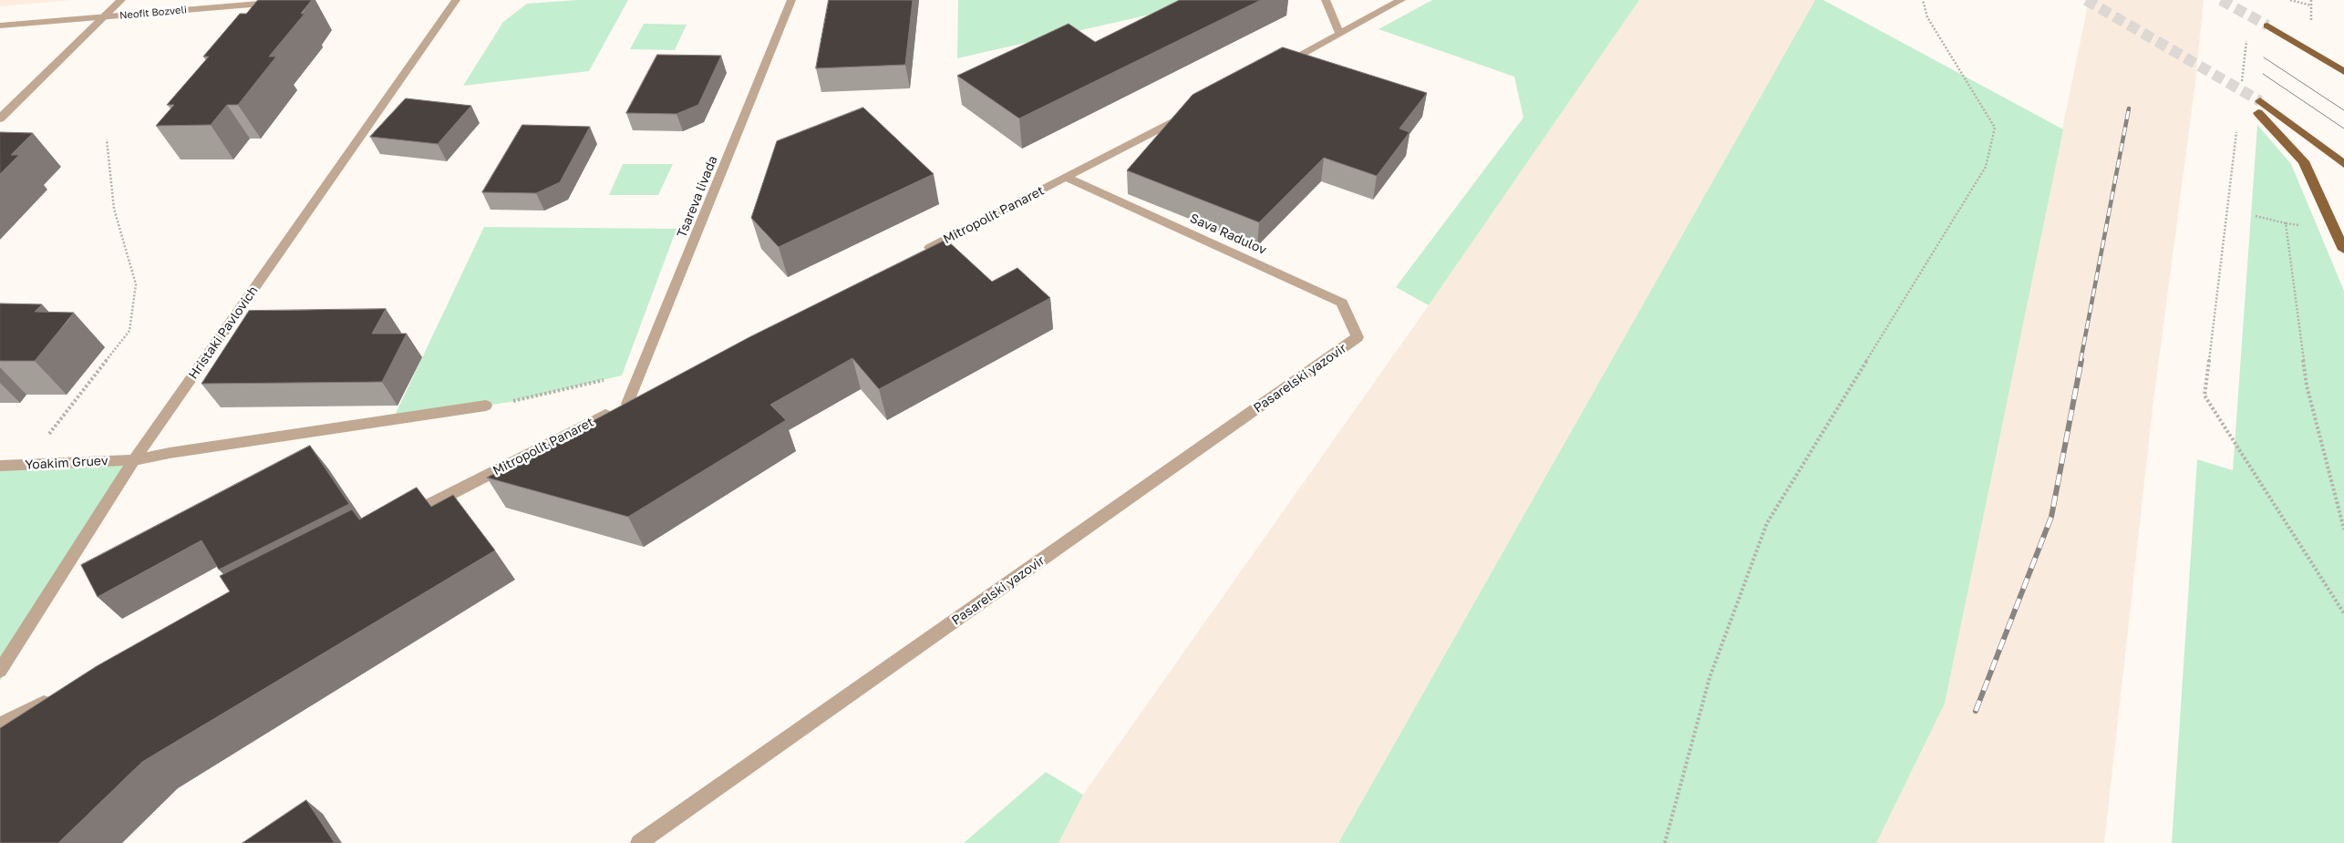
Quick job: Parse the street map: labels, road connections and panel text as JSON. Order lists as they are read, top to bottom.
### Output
{
  "streets": {
    "street": [
      "Neofit Bozveli",
      "Tsareva livada",
      "Mitropolit Panaret",
      "Sava Radulov",
      "Hristaki Pavlovich",
      "Pasarelski yazovir",
      "Yoakim Gruev"
    ]
  },
  "crossings": [
    ["Tsareva livada", "Mitropolit Panaret"],
    ["Mitropolit Panaret", "Sava Radulov"],
    ["Sava Radulov", "Pasarelski yazovir"],
    ["Hristaki Pavlovich", "Yoakim Gruev"]
  ]
}
